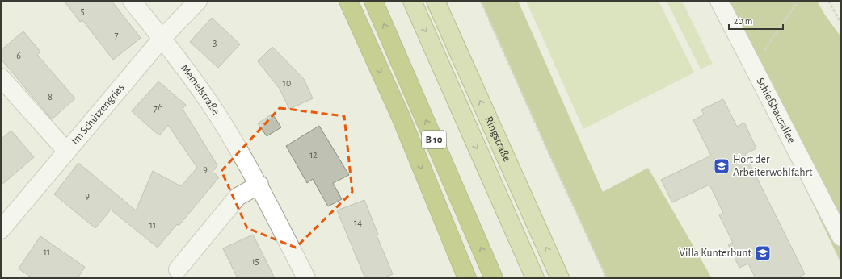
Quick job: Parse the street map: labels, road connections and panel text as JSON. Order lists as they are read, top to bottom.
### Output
{
  "streets": {
    "highway": ["B 10"],
    "main road": ["Ringstraße"],
    "street": ["Memelstraße", "Schießhausallee", "Im Schützengries"]
  },
  "crossings": [
    ["Memelstraße", "Im Schützengries"]
  ],
  "places": {
    "school or university": ["Hort der Arbeiterwohlfahrt", "Villa Kunterbunt"]
  },
  "house_numbers": [
    "5",
    "7",
    "3",
    "6",
    "10",
    "8",
    "7/1",
    "12",
    "9",
    "9",
    "14",
    "11",
    "11",
    "15"
  ],
  "scale_bar": "20 m"
}
